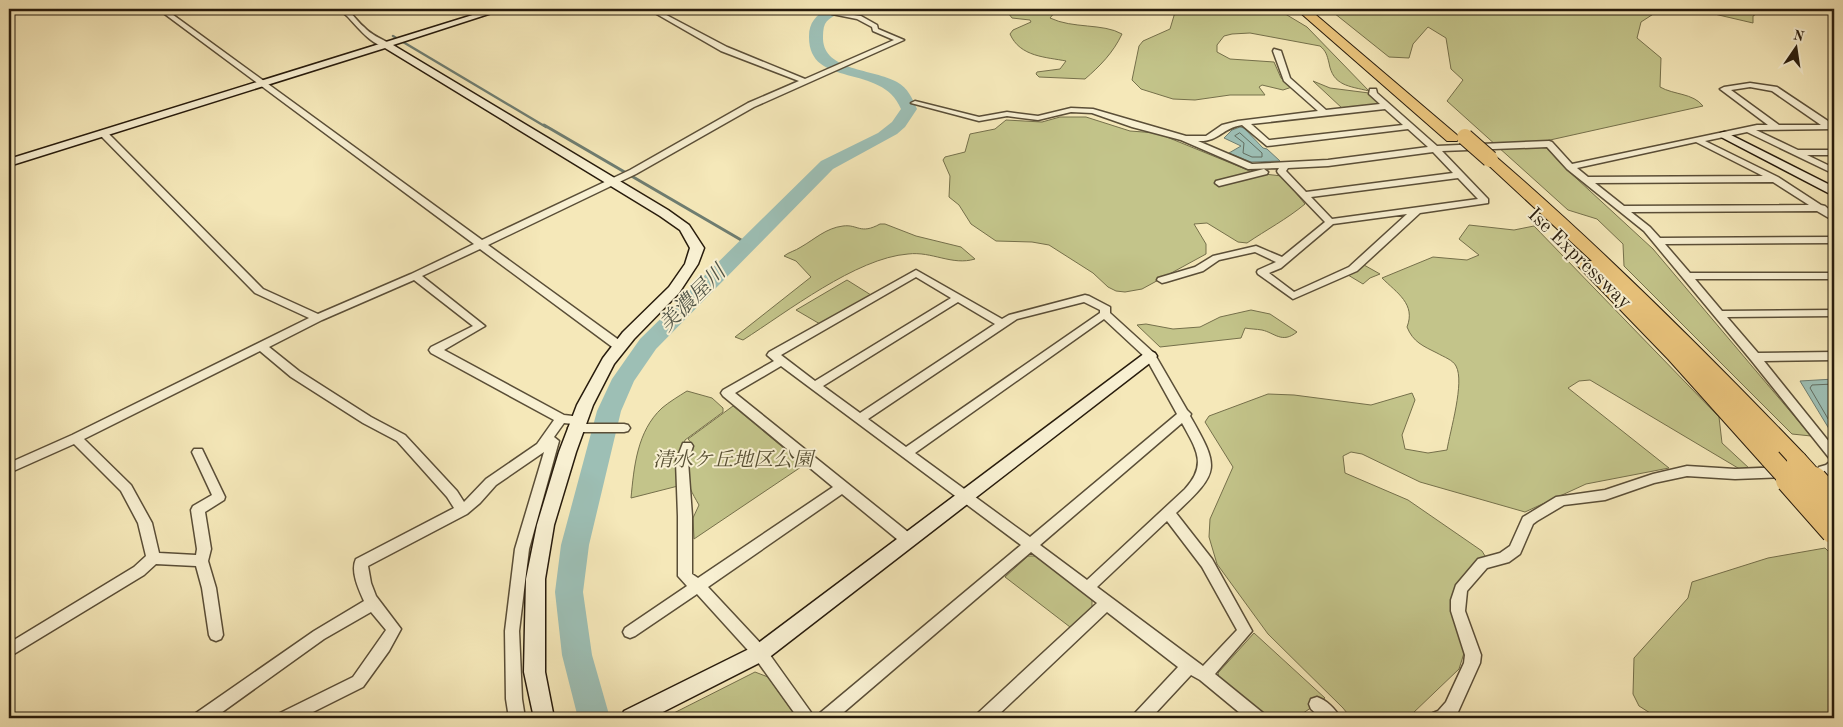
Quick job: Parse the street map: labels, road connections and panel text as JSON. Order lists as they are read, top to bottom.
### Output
{
  "streets": {
    "highway": ["Ise Expressway"]
  },
  "water": ["美濃屋川"],
  "parks": ["清水ケ丘地区公園"],
  "north": "top"
}
